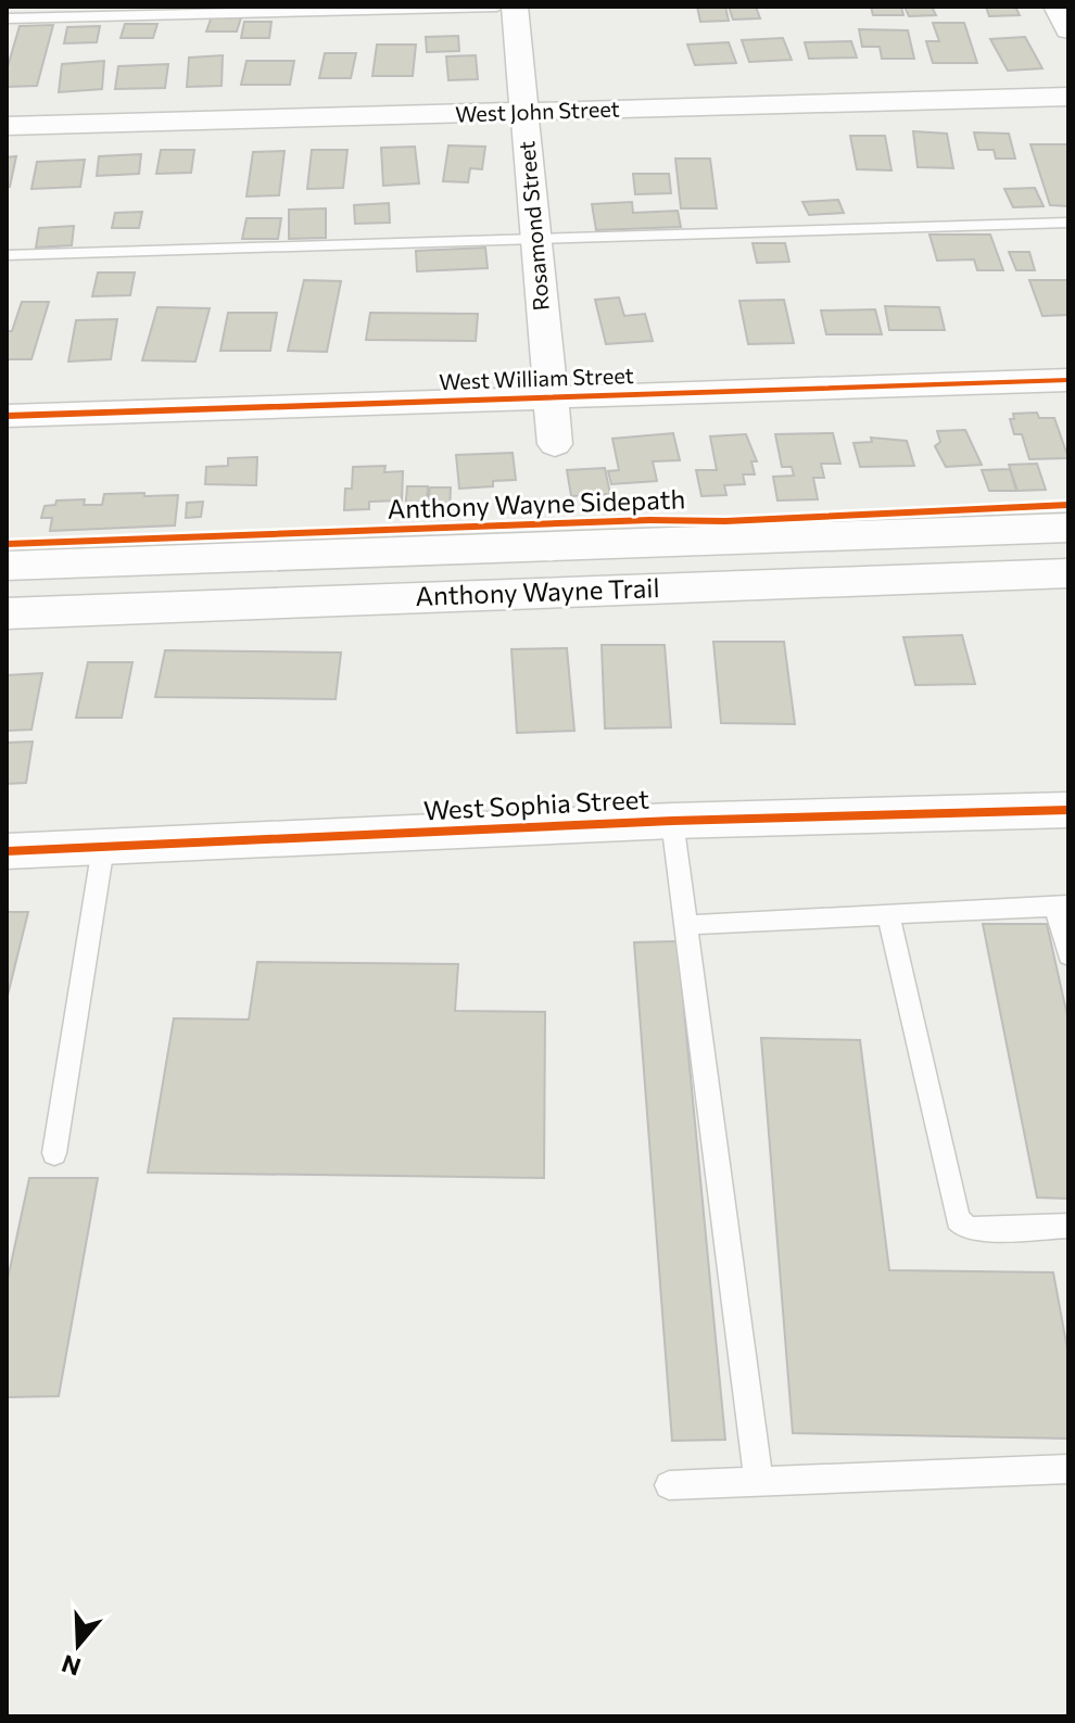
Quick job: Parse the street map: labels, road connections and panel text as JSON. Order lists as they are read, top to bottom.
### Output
{
  "streets": {
    "highway": ["Anthony Wayne Trail"],
    "street": [
      "West John Street",
      "Rosamond Street",
      "West William Street",
      "West Sophia Street"
    ],
    "cycle path": ["Anthony Wayne Sidepath"]
  },
  "crossings": [
    ["West John Street", "Rosamond Street"],
    ["Rosamond Street", "West William Street"]
  ],
  "north": "bottom"
}
